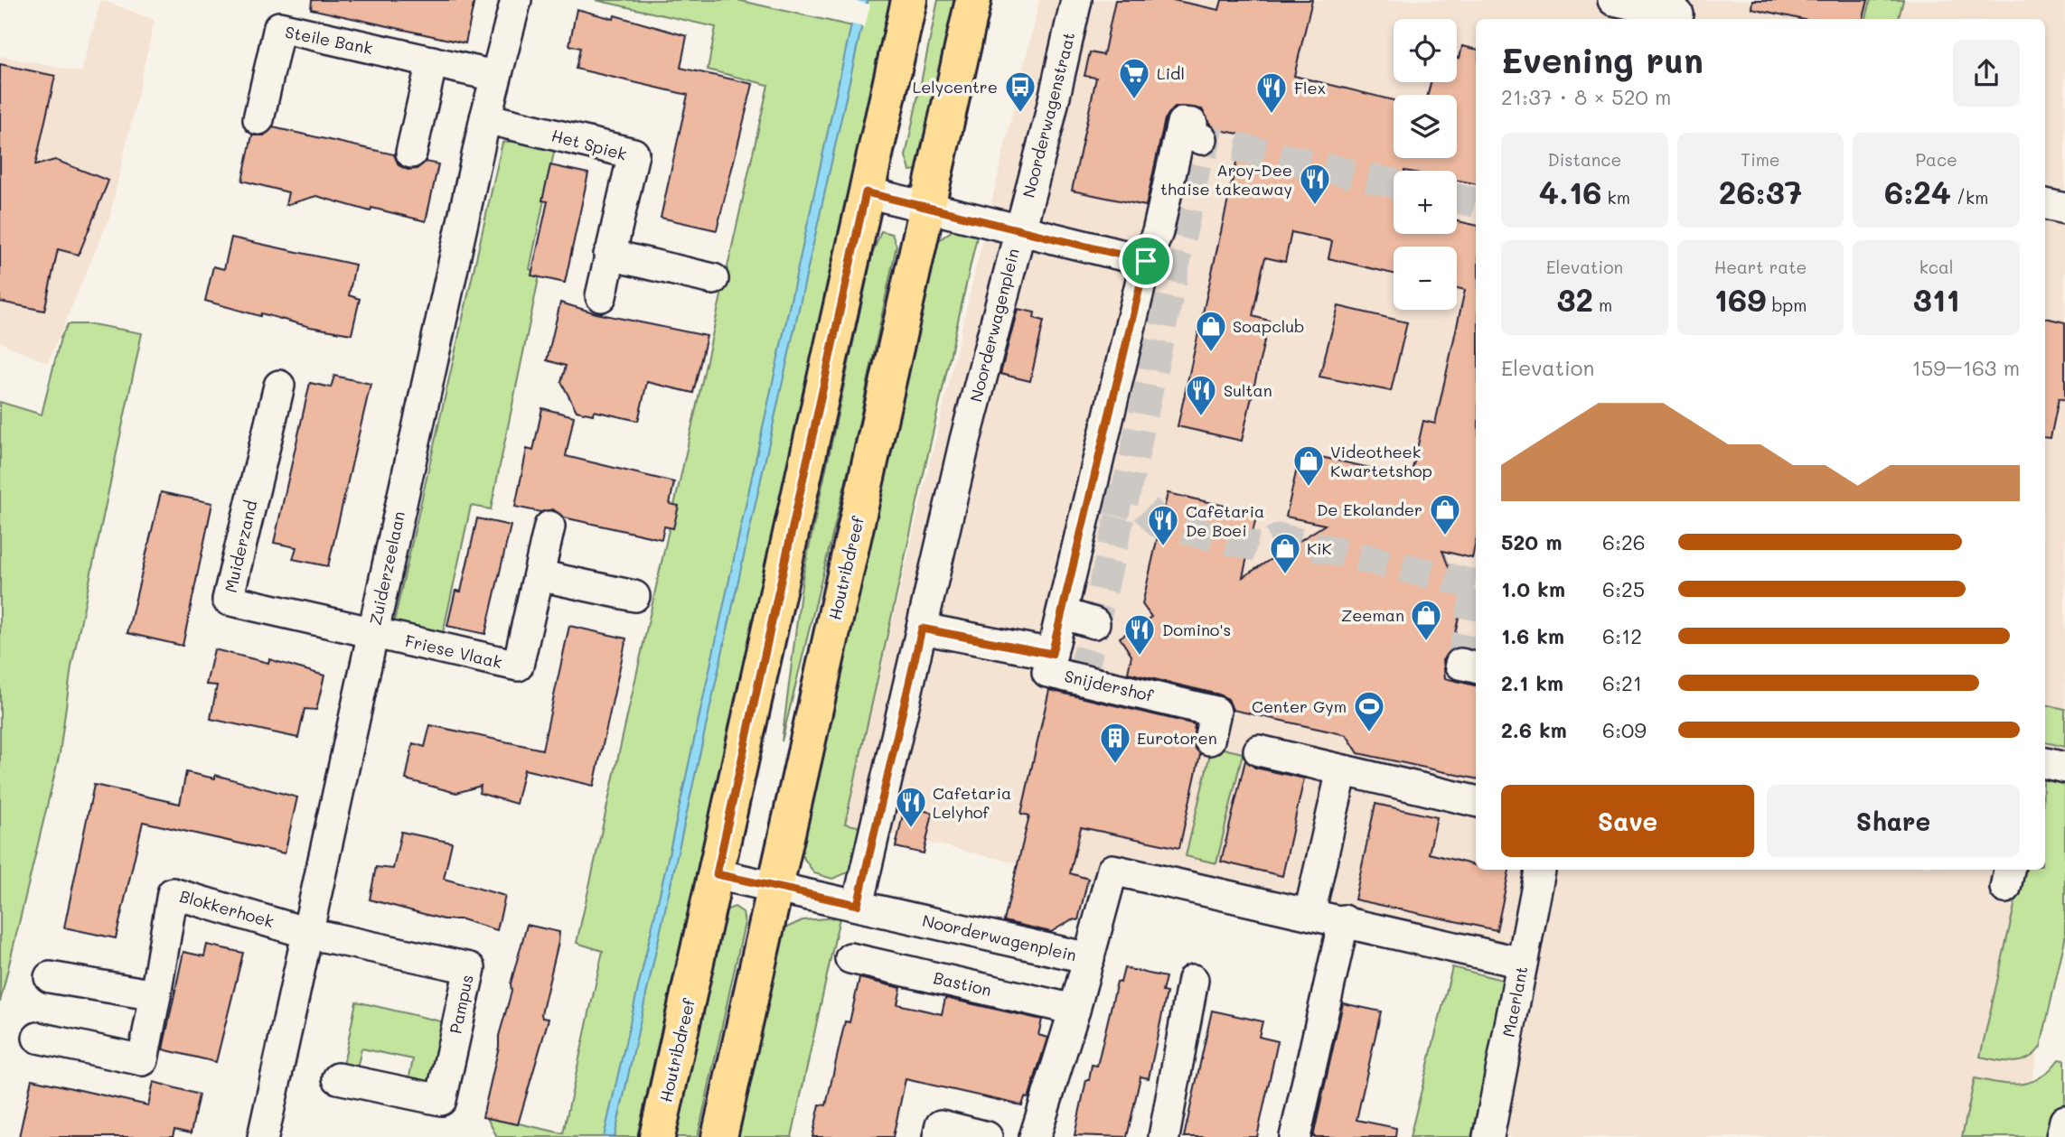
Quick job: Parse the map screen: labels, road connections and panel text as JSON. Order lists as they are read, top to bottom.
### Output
{
  "streets": {
    "main road": ["Houtribdreef"],
    "street": [
      "Steile Bank",
      "Noorderwagenstraat",
      "Het Spiek",
      "Noorderwagenplein",
      "Muiderzand",
      "Zuiderzeelaan",
      "Friese Vlaak",
      "Snijdershof",
      "Blokkerhoek",
      "Bastion",
      "Maerlant",
      "Pampus"
    ]
  },
  "crossings": [
    ["Steile Bank", "Zuiderzeelaan"],
    ["Noorderwagenstraat", "Noorderwagenplein"],
    ["Het Spiek", "Zuiderzeelaan"],
    ["Noorderwagenplein", "Houtribdreef"],
    ["Noorderwagenplein", "Snijdershof"],
    ["Muiderzand", "Zuiderzeelaan"],
    ["Muiderzand", "Friese Vlaak"],
    ["Zuiderzeelaan", "Friese Vlaak"],
    ["Zuiderzeelaan", "Blokkerhoek"],
    ["Zuiderzeelaan", "Pampus"],
    ["Blokkerhoek", "Pampus"]
  ],
  "places": {
    "supermarket": ["Lidl"],
    "bus stop": ["Lelycentre"],
    "restaurant": [
      "Flex",
      "Aroy-Dee thaise takeaway",
      "Sultan",
      "Cafetaria De Boei",
      "Domino's",
      "Cafetaria Lelyhof"
    ],
    "shop": [
      "Soapclub",
      "Videotheek Kwartetshop",
      "De Ekolander",
      "KiK",
      "Zeeman"
    ],
    "sports": ["Center Gym"],
    "building": ["Eurotoren"]
  },
  "page": {
    "map_buttons": ["+", "−"],
    "heading": ["Evening run", "21:37 · 8 × 520 m"],
    "stats": [
      ["Distance", "4.16 km"],
      ["Time", "26:37"],
      ["Pace", "6:24 /km"],
      ["Elevation", "32 m"],
      ["Heart rate", "169 bpm"],
      ["kcal", "311"]
    ],
    "chart": ["Elevation", "159–163 m"],
    "list": [
      {
        "name": "520 m",
        "note": "6:26"
      },
      {
        "name": "1.0 km",
        "note": "6:25"
      },
      {
        "name": "1.6 km",
        "note": "6:12"
      },
      {
        "name": "2.1 km",
        "note": "6:21"
      },
      {
        "name": "2.6 km",
        "note": "6:09"
      }
    ],
    "buttons": ["Save", "Share"]
  }
}
